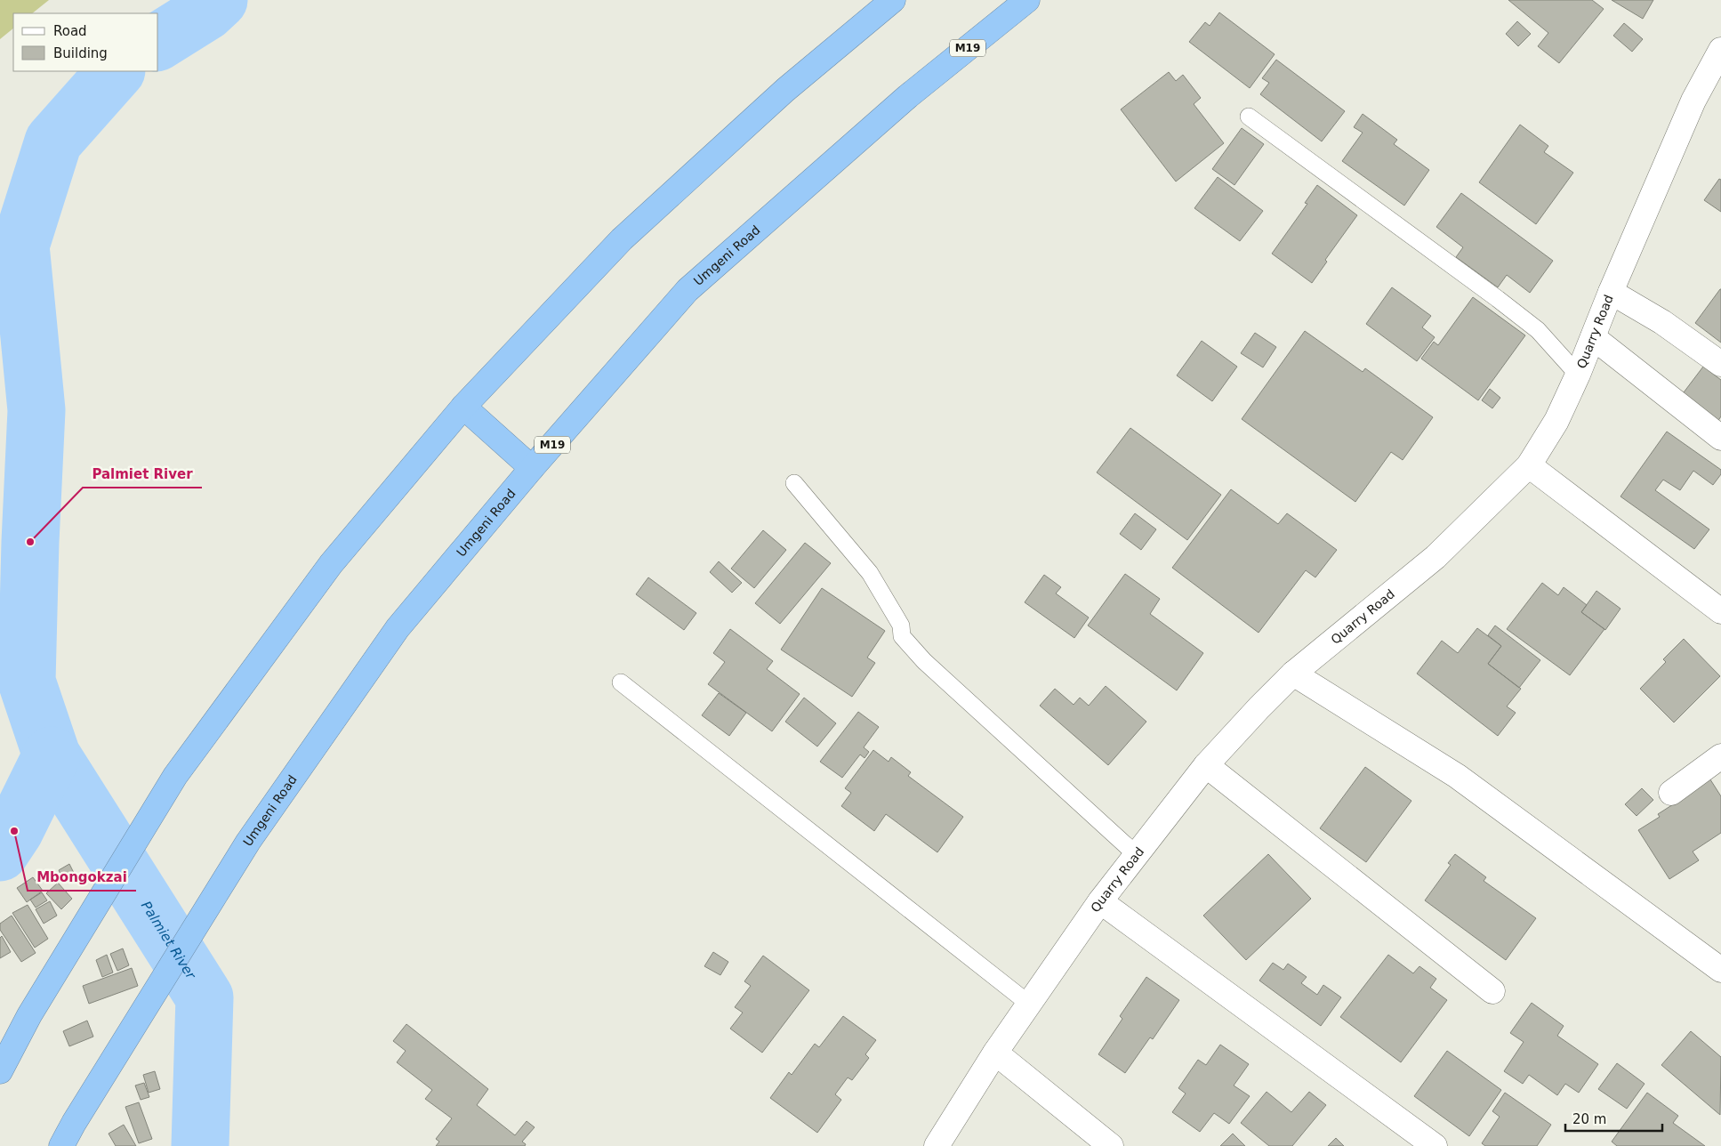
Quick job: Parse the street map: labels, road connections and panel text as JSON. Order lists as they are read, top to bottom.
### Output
{
  "streets": {
    "highway": ["M19", "Umgeni Road"],
    "street": ["Quarry Road"]
  },
  "water": ["Palmiet River"],
  "places": ["Palmiet River", "Mbongokzai"],
  "legend": ["Road", "Building"],
  "scale_bar": "20 m"
}
